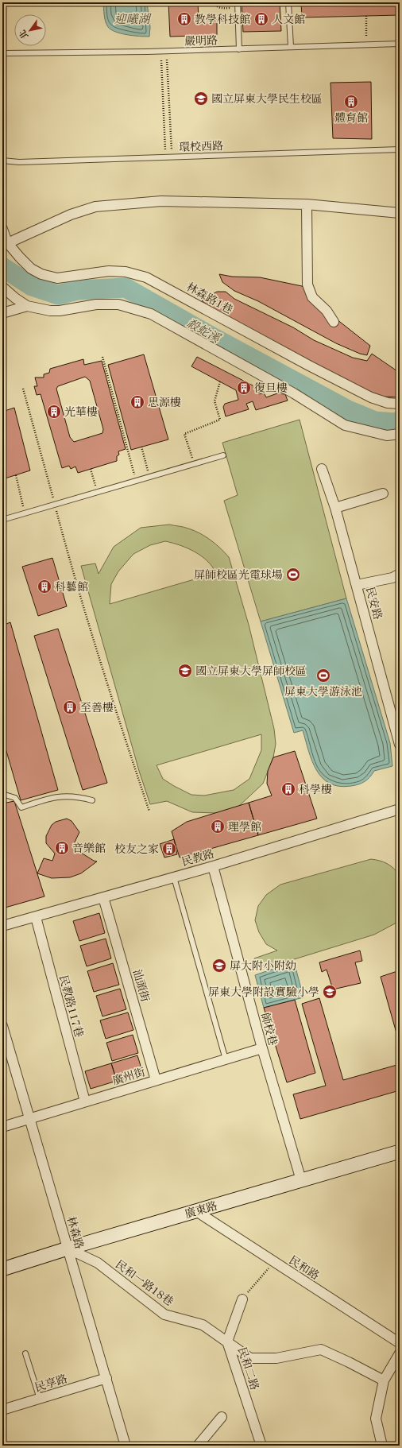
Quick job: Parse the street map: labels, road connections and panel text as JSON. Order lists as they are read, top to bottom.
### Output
{
  "streets": {
    "street": [
      "林森路1巷",
      "民安路",
      "民教路",
      "汕頭街",
      "民教路117巷",
      "師校巷",
      "廣州街",
      "廣東路",
      "林森路",
      "民和路",
      "民和一路18巷",
      "民和二路",
      "民享路"
    ],
    "lane": ["嚴明路", "環校西路"]
  },
  "crossings": [
    ["民教路", "汕頭街"],
    ["民教路", "民教路117巷"],
    ["民教路", "師校巷"],
    ["汕頭街", "廣州街"],
    ["民教路117巷", "廣州街"],
    ["師校巷", "廣州街"],
    ["師校巷", "廣東路"],
    ["廣州街", "林森路"],
    ["廣東路", "林森路"],
    ["廣東路", "民和路"],
    ["廣東路", "民和一路18巷"],
    ["林森路", "民和一路18巷"],
    ["林森路", "民享路"],
    ["民和一路18巷", "民和二路"]
  ],
  "water": ["迎曦湖", "殺蛇溪"],
  "places": {
    "building": [
      "教學科技館",
      "人文館",
      "體育館",
      "復旦樓",
      "思源樓",
      "光華樓",
      "科藝館",
      "至善樓",
      "科學樓",
      "理學館",
      "音樂館",
      "校友之家"
    ],
    "school or university": [
      "國立屏東大學民生校區",
      "國立屏東大學屏師校區",
      "屏大附小附幼",
      "屏東大學附設實驗小學"
    ],
    "sports": ["屏師校區光電球場", "屏東大學游泳池"]
  },
  "north": "bottom left"
}
